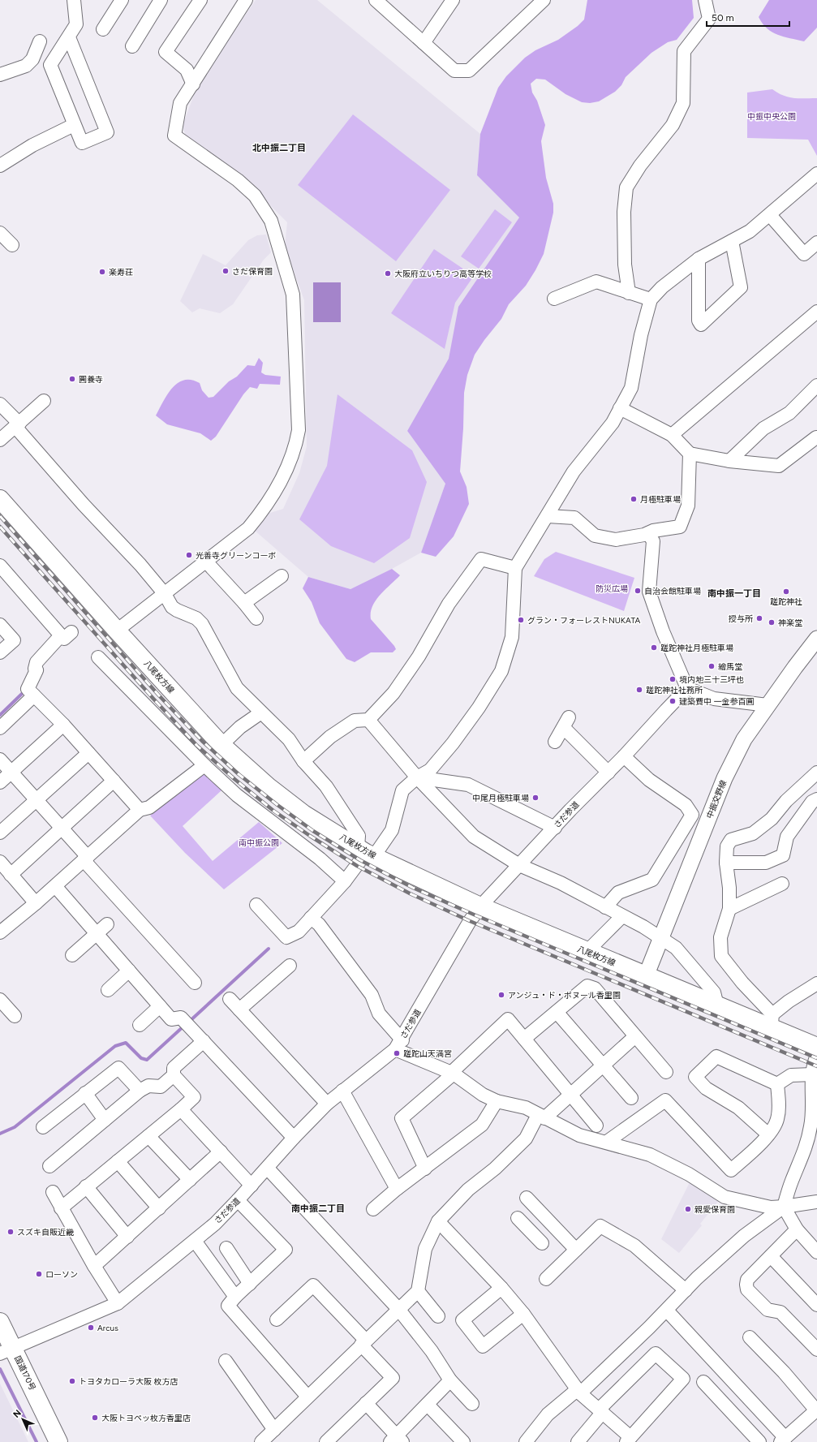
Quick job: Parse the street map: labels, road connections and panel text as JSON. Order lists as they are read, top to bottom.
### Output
{
  "streets": {
    "main road": ["八尾枚方線", "国道170号"],
    "street": ["中振交野線", "さだ参道"]
  },
  "crossings": [
    ["八尾枚方線", "中振交野線"],
    ["八尾枚方線", "さだ参道"],
    ["さだ参道", "国道170号"]
  ],
  "districts": ["北中振二丁目", "南中振一丁目", "南中振二丁目"],
  "parks": ["中振中央公園", "防災広場", "南中振公園"],
  "places": [
    "さだ保育園",
    "楽寿荘",
    "大阪府立いちりつ高等学校",
    "圓養寺",
    "月極駐車場",
    "光善寺グリーンコーポ",
    "自治会館駐車場",
    "蹉跎神社",
    "授与所",
    "グラン・フォーレストNUKATA",
    "神楽堂",
    "蹉跎神社月極駐車場",
    "繪馬堂",
    "境内地三十三坪也",
    "蹉跎神社社務所",
    "建築費中 一金参百圓",
    "中尾月極駐車場",
    "アンジュ・ド・ボヌール香里園",
    "蹉跎山天満宮",
    "親愛保育園",
    "スズキ自販近畿",
    "ローソン",
    "Arcus",
    "トヨタカローラ大阪 枚方店",
    "大阪トヨペッ枚方香里店"
  ],
  "scale_bar": "50 m",
  "north": "top left"
}
